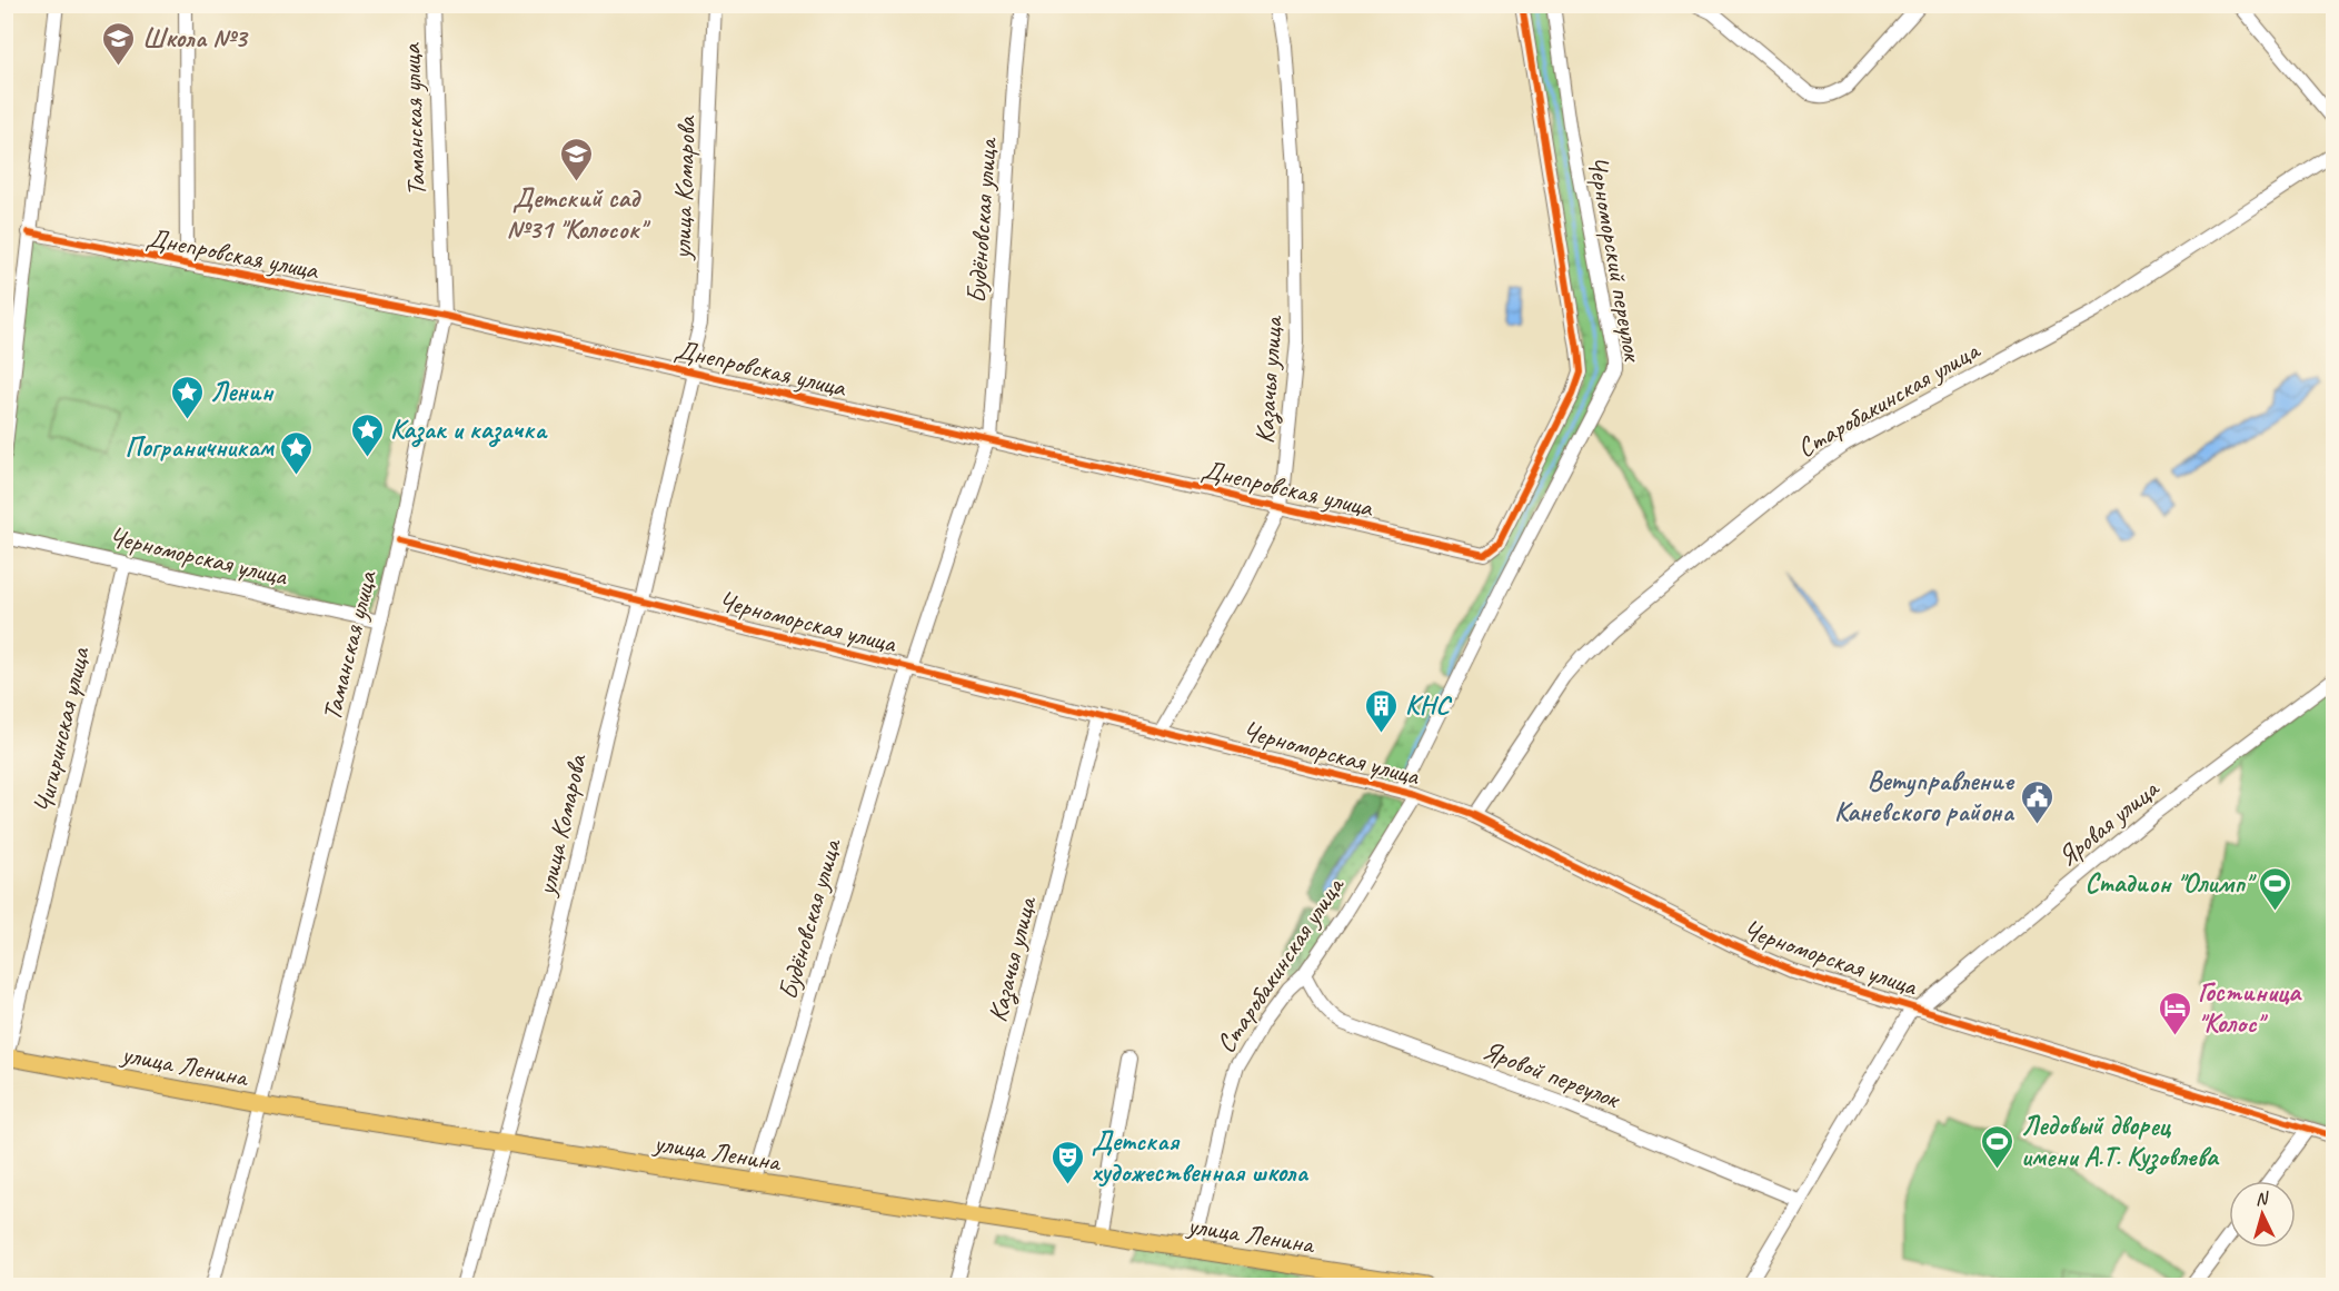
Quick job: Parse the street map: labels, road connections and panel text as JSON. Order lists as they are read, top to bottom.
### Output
{
  "streets": {
    "main road": ["улица Ленина"],
    "street": [
      "Таманская улица",
      "улица Комарова",
      "Будёновская улица",
      "Днепровская улица",
      "Черноморский переулок",
      "Казачья улица",
      "Старобакинская улица",
      "Черноморская улица",
      "Чигиринская улица",
      "Яровая улица",
      "Яровой переулок"
    ]
  },
  "crossings": [
    ["Таманская улица", "Днепровская улица"],
    ["Таманская улица", "Черноморская улица"],
    ["Таманская улица", "улица Ленина"],
    ["улица Комарова", "Днепровская улица"],
    ["улица Комарова", "Черноморская улица"],
    ["улица Комарова", "улица Ленина"],
    ["Будёновская улица", "Днепровская улица"],
    ["Будёновская улица", "Черноморская улица"],
    ["Будёновская улица", "улица Ленина"],
    ["Днепровская улица", "Казачья улица"],
    ["Черноморский переулок", "Черноморская улица"],
    ["Казачья улица", "Черноморская улица"],
    ["Казачья улица", "улица Ленина"],
    ["Старобакинская улица", "Черноморская улица"],
    ["Старобакинская улица", "улица Ленина"],
    ["Старобакинская улица", "Яровой переулок"],
    ["Черноморская улица", "Чигиринская улица"],
    ["Черноморская улица", "Яровая улица"],
    ["Чигиринская улица", "улица Ленина"],
    ["Яровая улица", "Яровой переулок"]
  ],
  "places": {
    "school or university": ["Школа №3", "Детский сад №31 \"Колосок\""],
    "place": ["Ленин", "Казак и казачка", "Пограничникам"],
    "building": ["КНС"],
    "public building": ["Ветуправление Каневского района"],
    "sports": ["Стадион \"Олимп\"", "Ледовый дворец имени А.Т. Кузовлева"],
    "hotel": ["Гостиница \"Колос\""],
    "theatre": ["Детская художественная школа"]
  },
  "north": "top"
}
